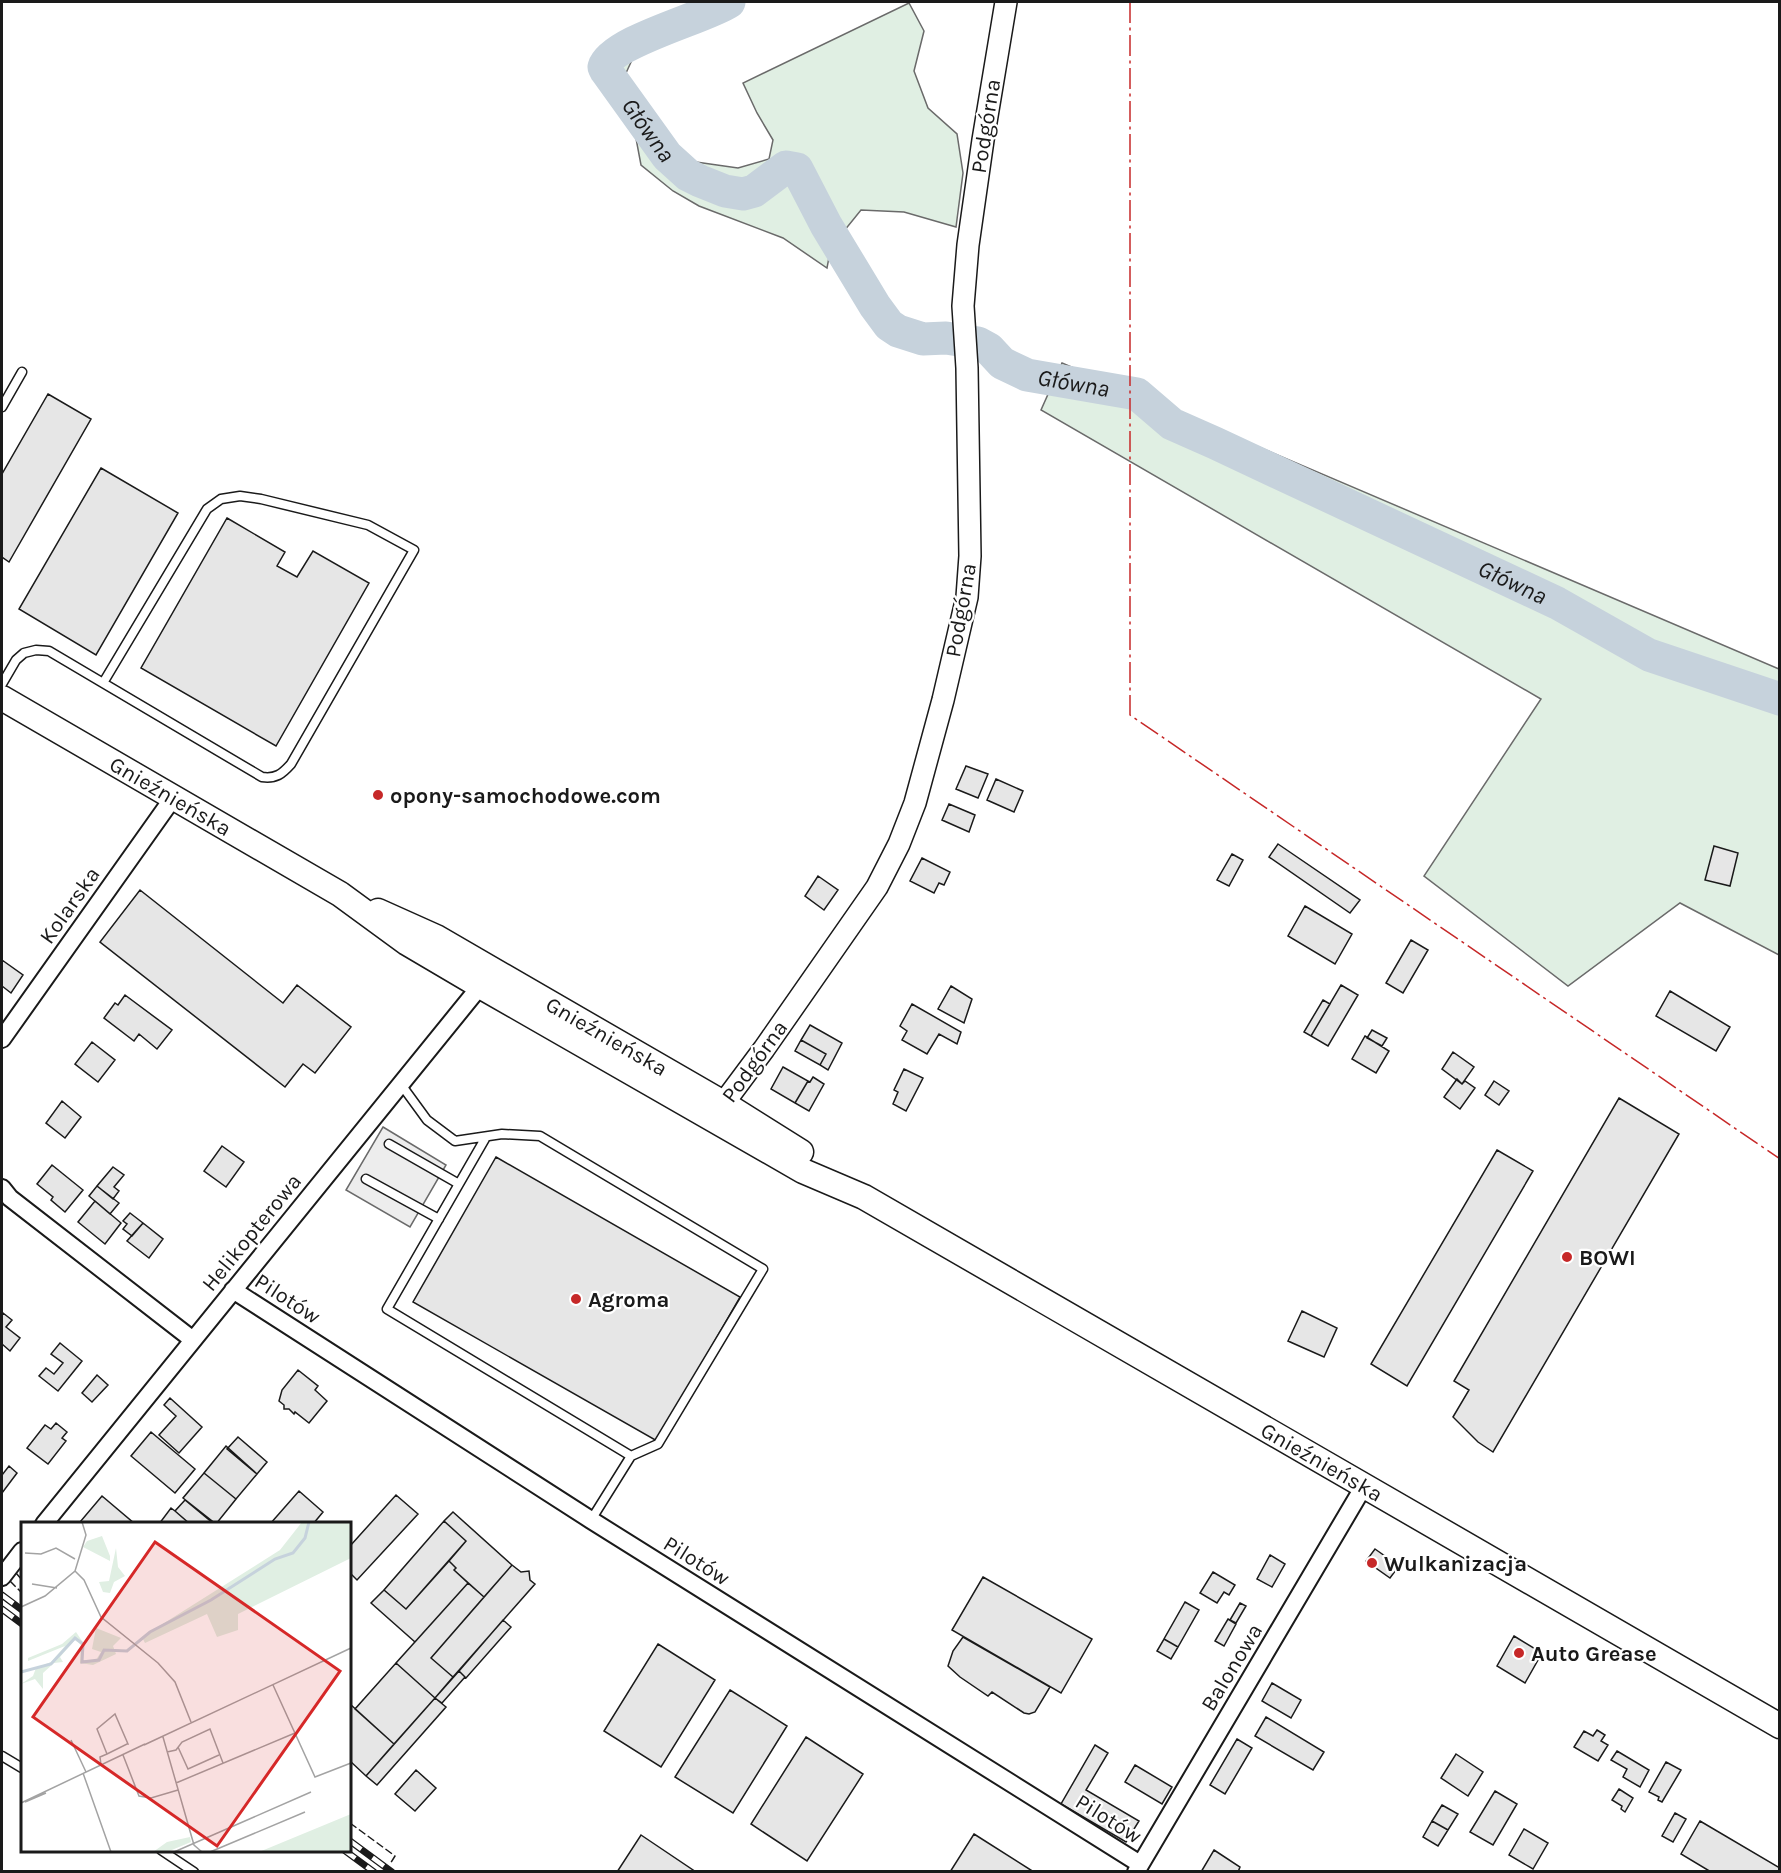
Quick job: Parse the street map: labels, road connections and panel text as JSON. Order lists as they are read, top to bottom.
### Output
{
  "streets": {
    "main road": ["Gnieźnieńska"],
    "street": [
      "Podgórna",
      "Kolarska",
      "Helikopterowa",
      "Pilotów",
      "Balonowa"
    ]
  },
  "crossings": [
    ["Podgórna", "Gnieźnieńska"],
    ["Gnieźnieńska", "Kolarska"],
    ["Gnieźnieńska", "Helikopterowa"],
    ["Gnieźnieńska", "Balonowa"],
    ["Helikopterowa", "Pilotów"],
    ["Pilotów", "Balonowa"]
  ],
  "water": ["Główna"],
  "places": [
    "opony-samochodowe.com",
    "BOWI",
    "Agroma",
    "Wulkanizacja",
    "Auto Grease"
  ]
}
